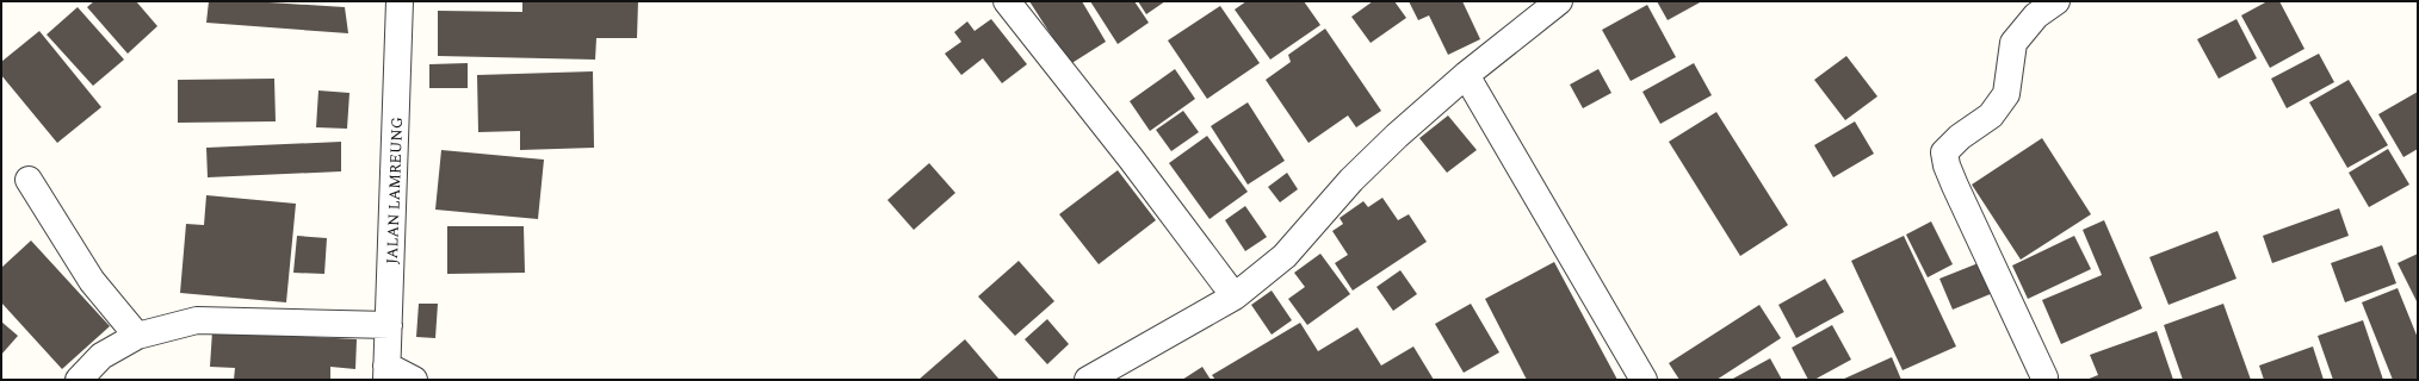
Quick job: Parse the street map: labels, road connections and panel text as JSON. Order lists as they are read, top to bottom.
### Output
{
  "streets": {
    "street": ["JALAN LAMREUNG"]
  }
}
